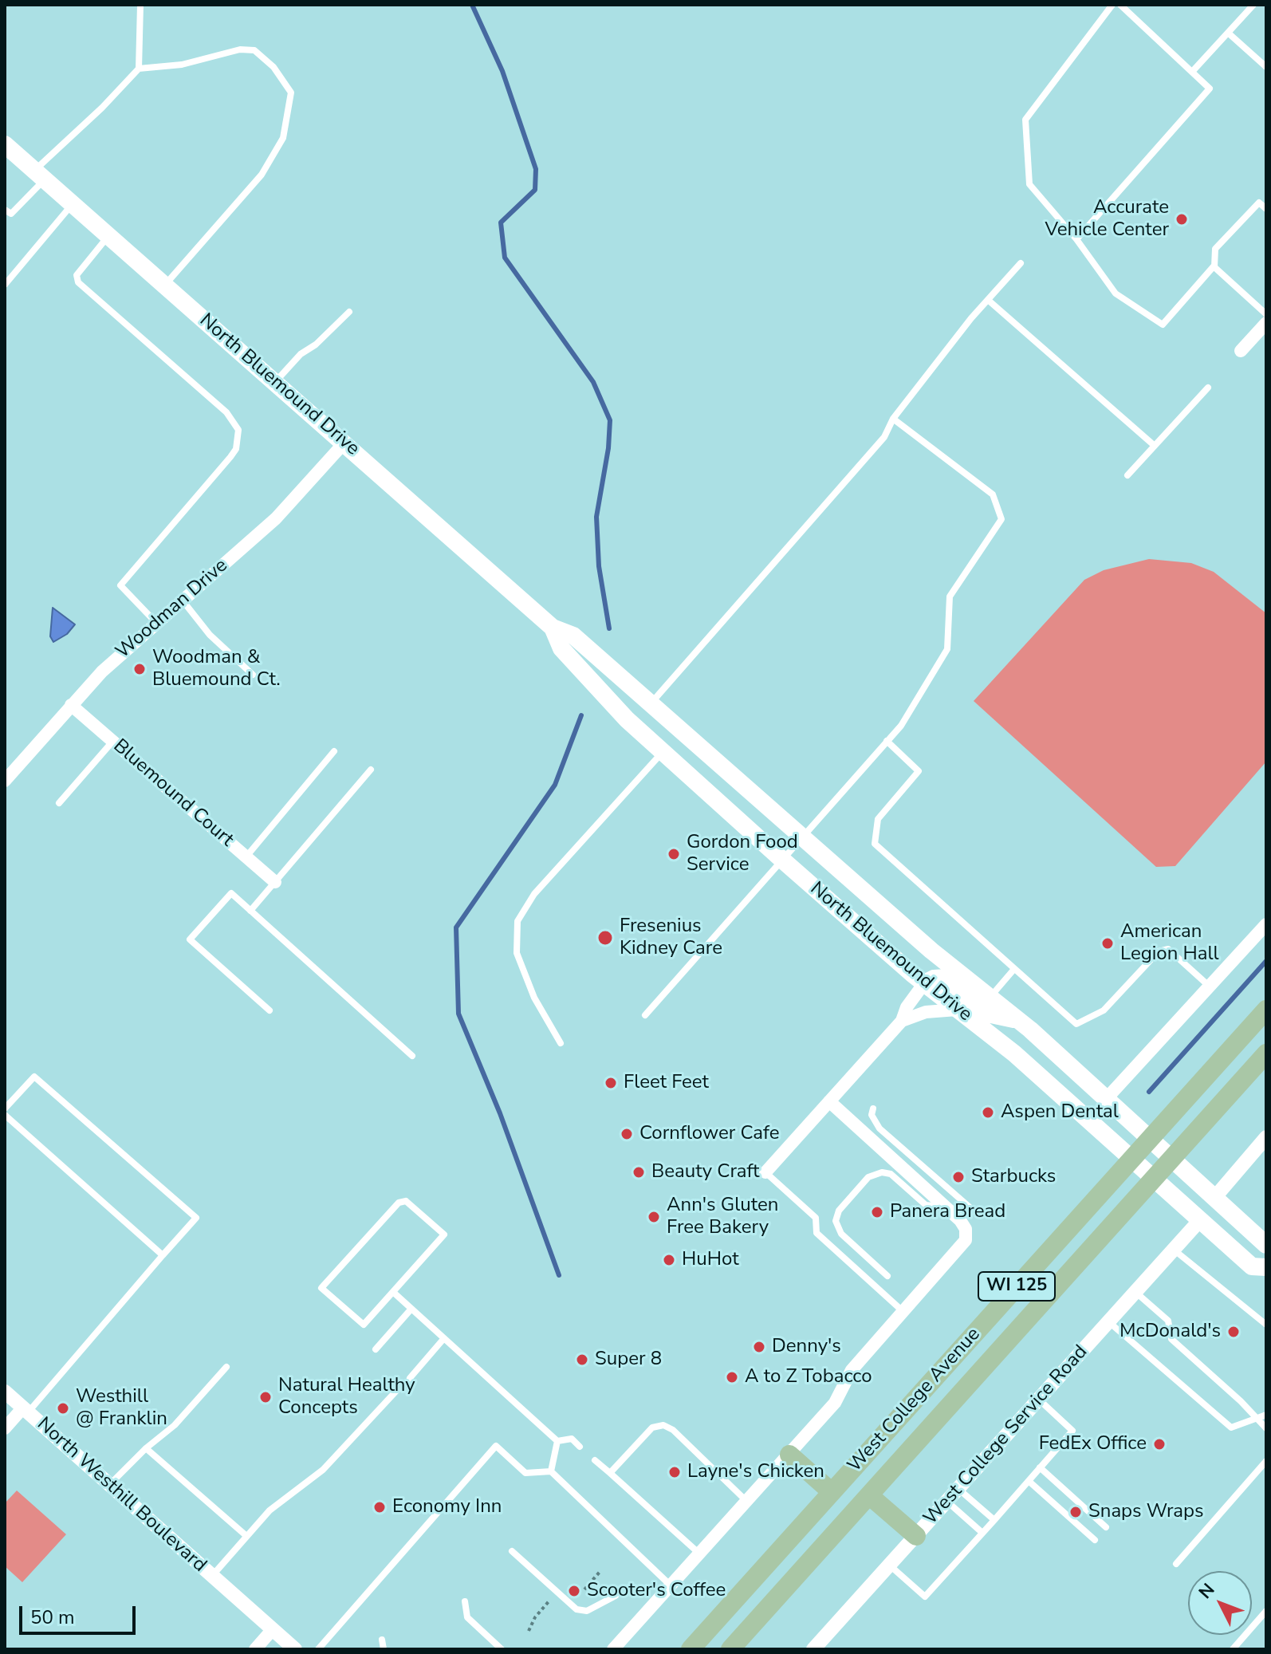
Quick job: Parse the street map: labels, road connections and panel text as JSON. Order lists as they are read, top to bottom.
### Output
{
  "streets": {
    "main road": ["North Bluemound Drive", "WI 125", "West College Avenue"],
    "street": [
      "Woodman Drive",
      "Bluemound Court",
      "West College Service Road",
      "North Westhill Boulevard"
    ]
  },
  "crossings": [
    ["North Bluemound Drive", "Woodman Drive"],
    ["North Bluemound Drive", "West College Avenue"],
    ["North Bluemound Drive", "West College Service Road"],
    ["Woodman Drive", "Bluemound Court"]
  ],
  "places": [
    "Accurate Vehicle Center",
    "Woodman & Bluemound Ct.",
    "Gordon Food Service",
    "Fresenius Kidney Care",
    "American Legion Hall",
    "Fleet Feet",
    "Aspen Dental",
    "Cornflower Cafe",
    "Beauty Craft",
    "Starbucks",
    "Panera Bread",
    "Ann's Gluten Free Bakery",
    "HuHot",
    "McDonald's",
    "Denny's",
    "Super 8",
    "A to Z Tobacco",
    "Natural Healthy Concepts",
    "Westhill @ Franklin",
    "FedEx Office",
    "Layne's Chicken",
    "Economy Inn",
    "Snaps Wraps",
    "Scooter's Coffee"
  ],
  "scale_bar": "50 m",
  "north": "top left"
}
